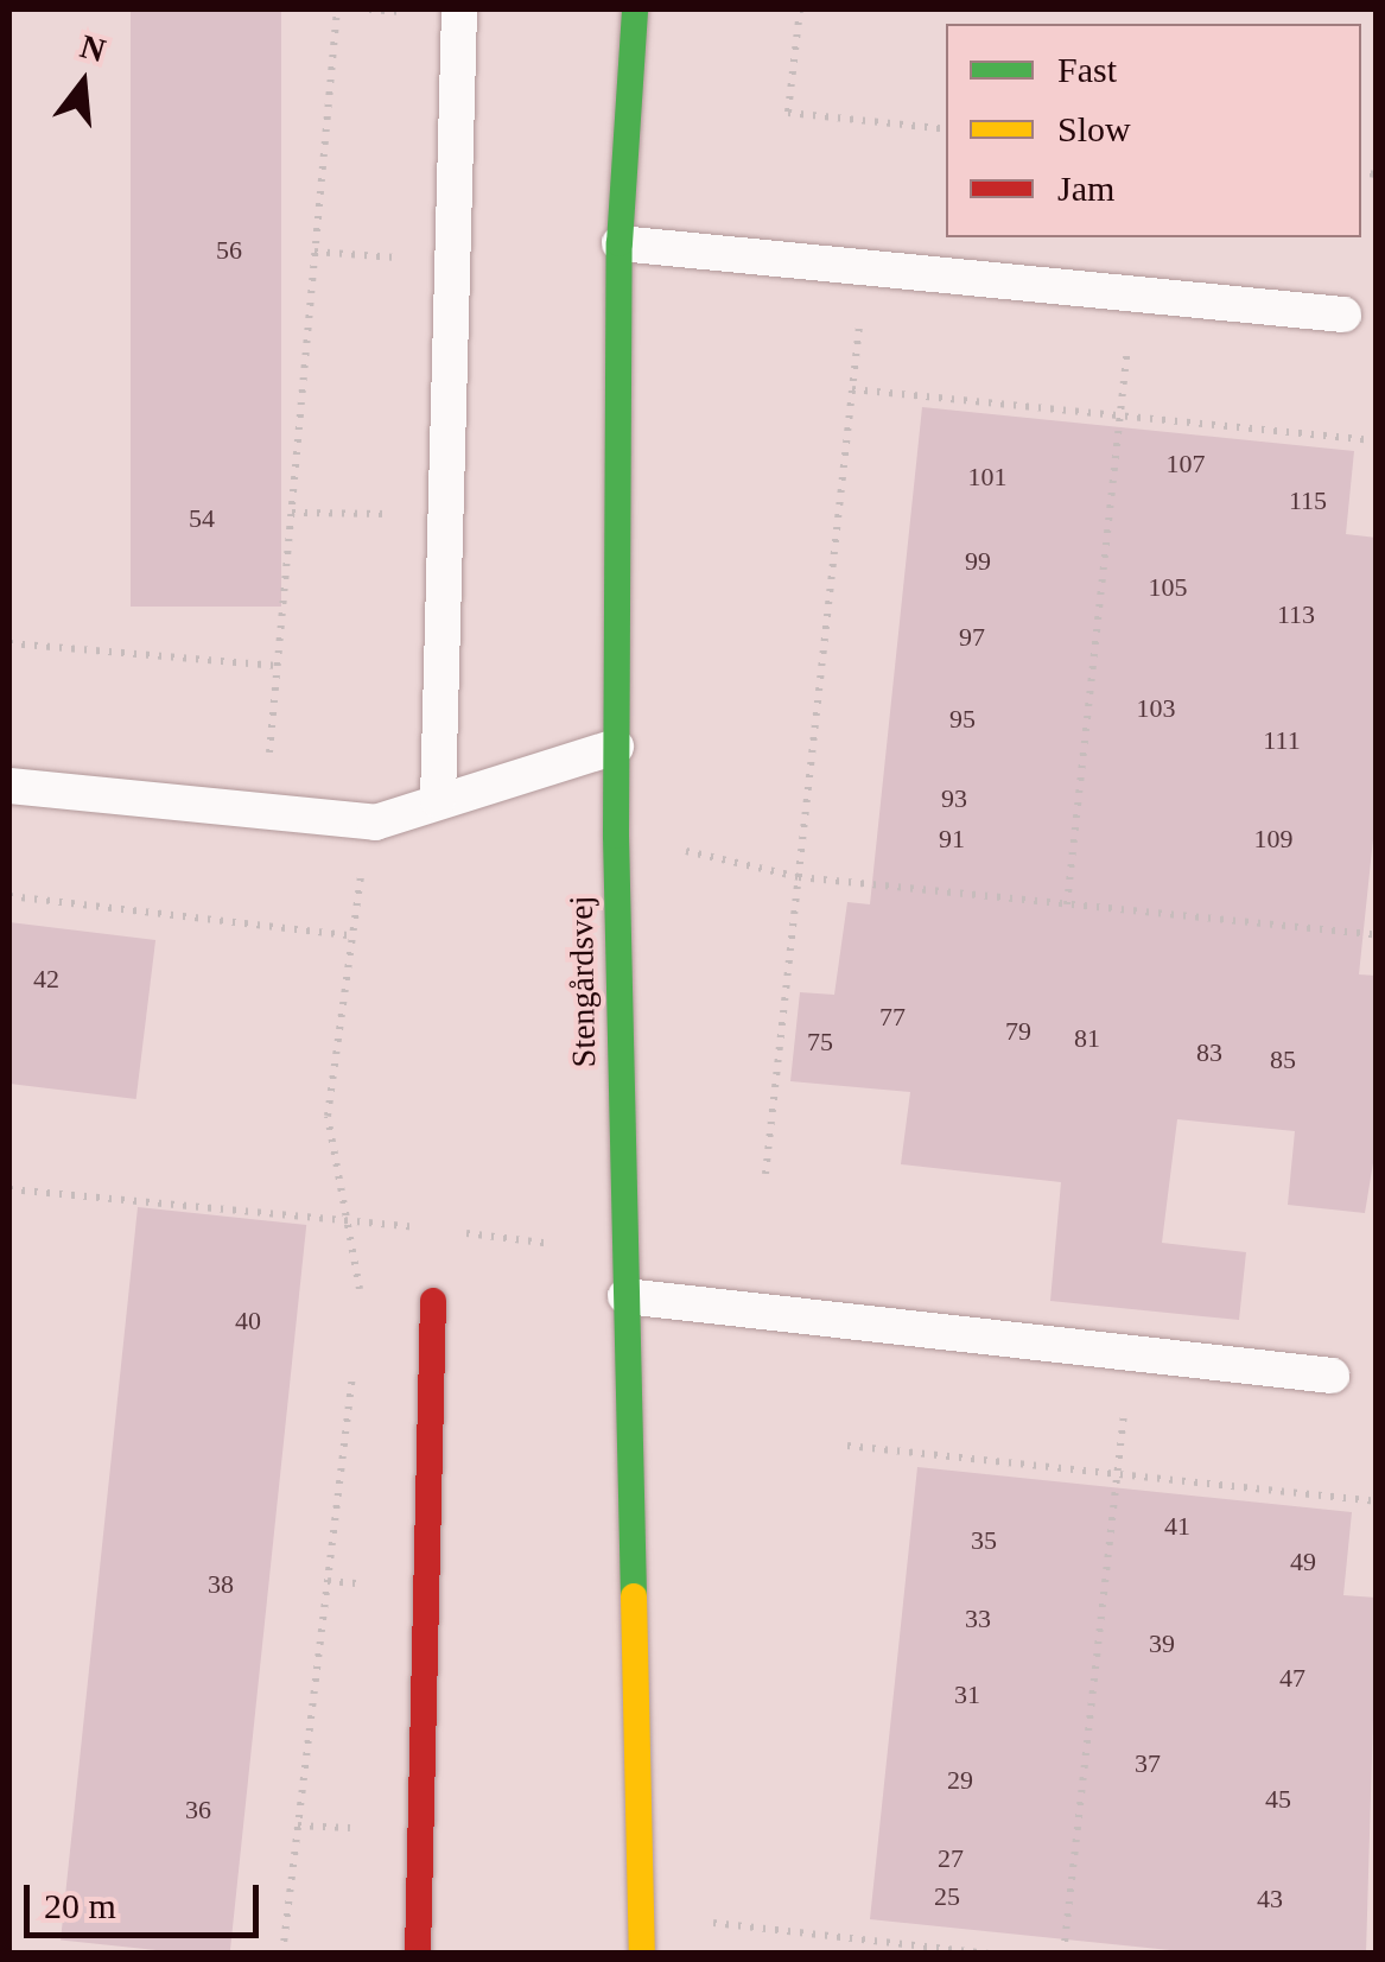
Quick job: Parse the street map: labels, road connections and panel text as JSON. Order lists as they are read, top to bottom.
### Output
{
  "streets": {
    "street": ["Stengårdsvej"]
  },
  "house_numbers": [
    "56",
    "107",
    "101",
    "115",
    "54",
    "99",
    "105",
    "113",
    "97",
    "103",
    "95",
    "111",
    "93",
    "91",
    "109",
    "42",
    "77",
    "79",
    "81",
    "75",
    "83",
    "85",
    "40",
    "41",
    "35",
    "49",
    "38",
    "33",
    "39",
    "47",
    "31",
    "37",
    "29",
    "45",
    "36",
    "27",
    "25",
    "43"
  ],
  "legend": ["Fast", "Slow", "Jam"],
  "scale_bar": "20 m",
  "north": "top"
}
